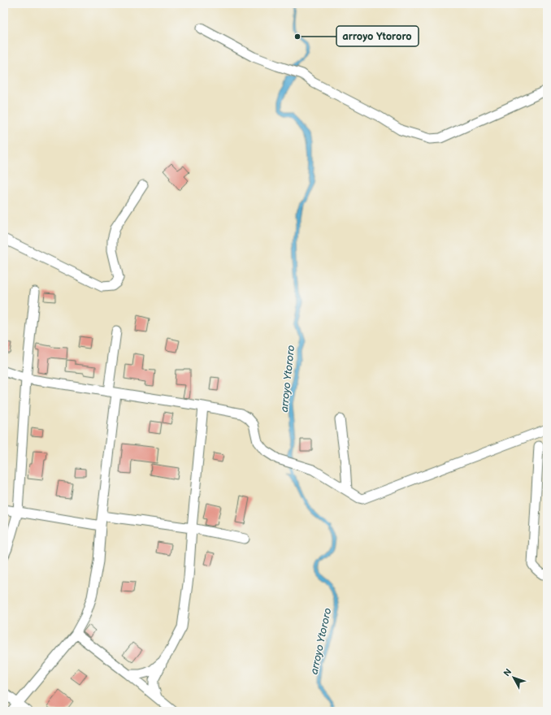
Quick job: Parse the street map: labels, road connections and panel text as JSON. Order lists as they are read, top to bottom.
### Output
{
  "water": ["arroyo Ytororo"],
  "places": ["arroyo Ytororo"],
  "north": "top left"
}
